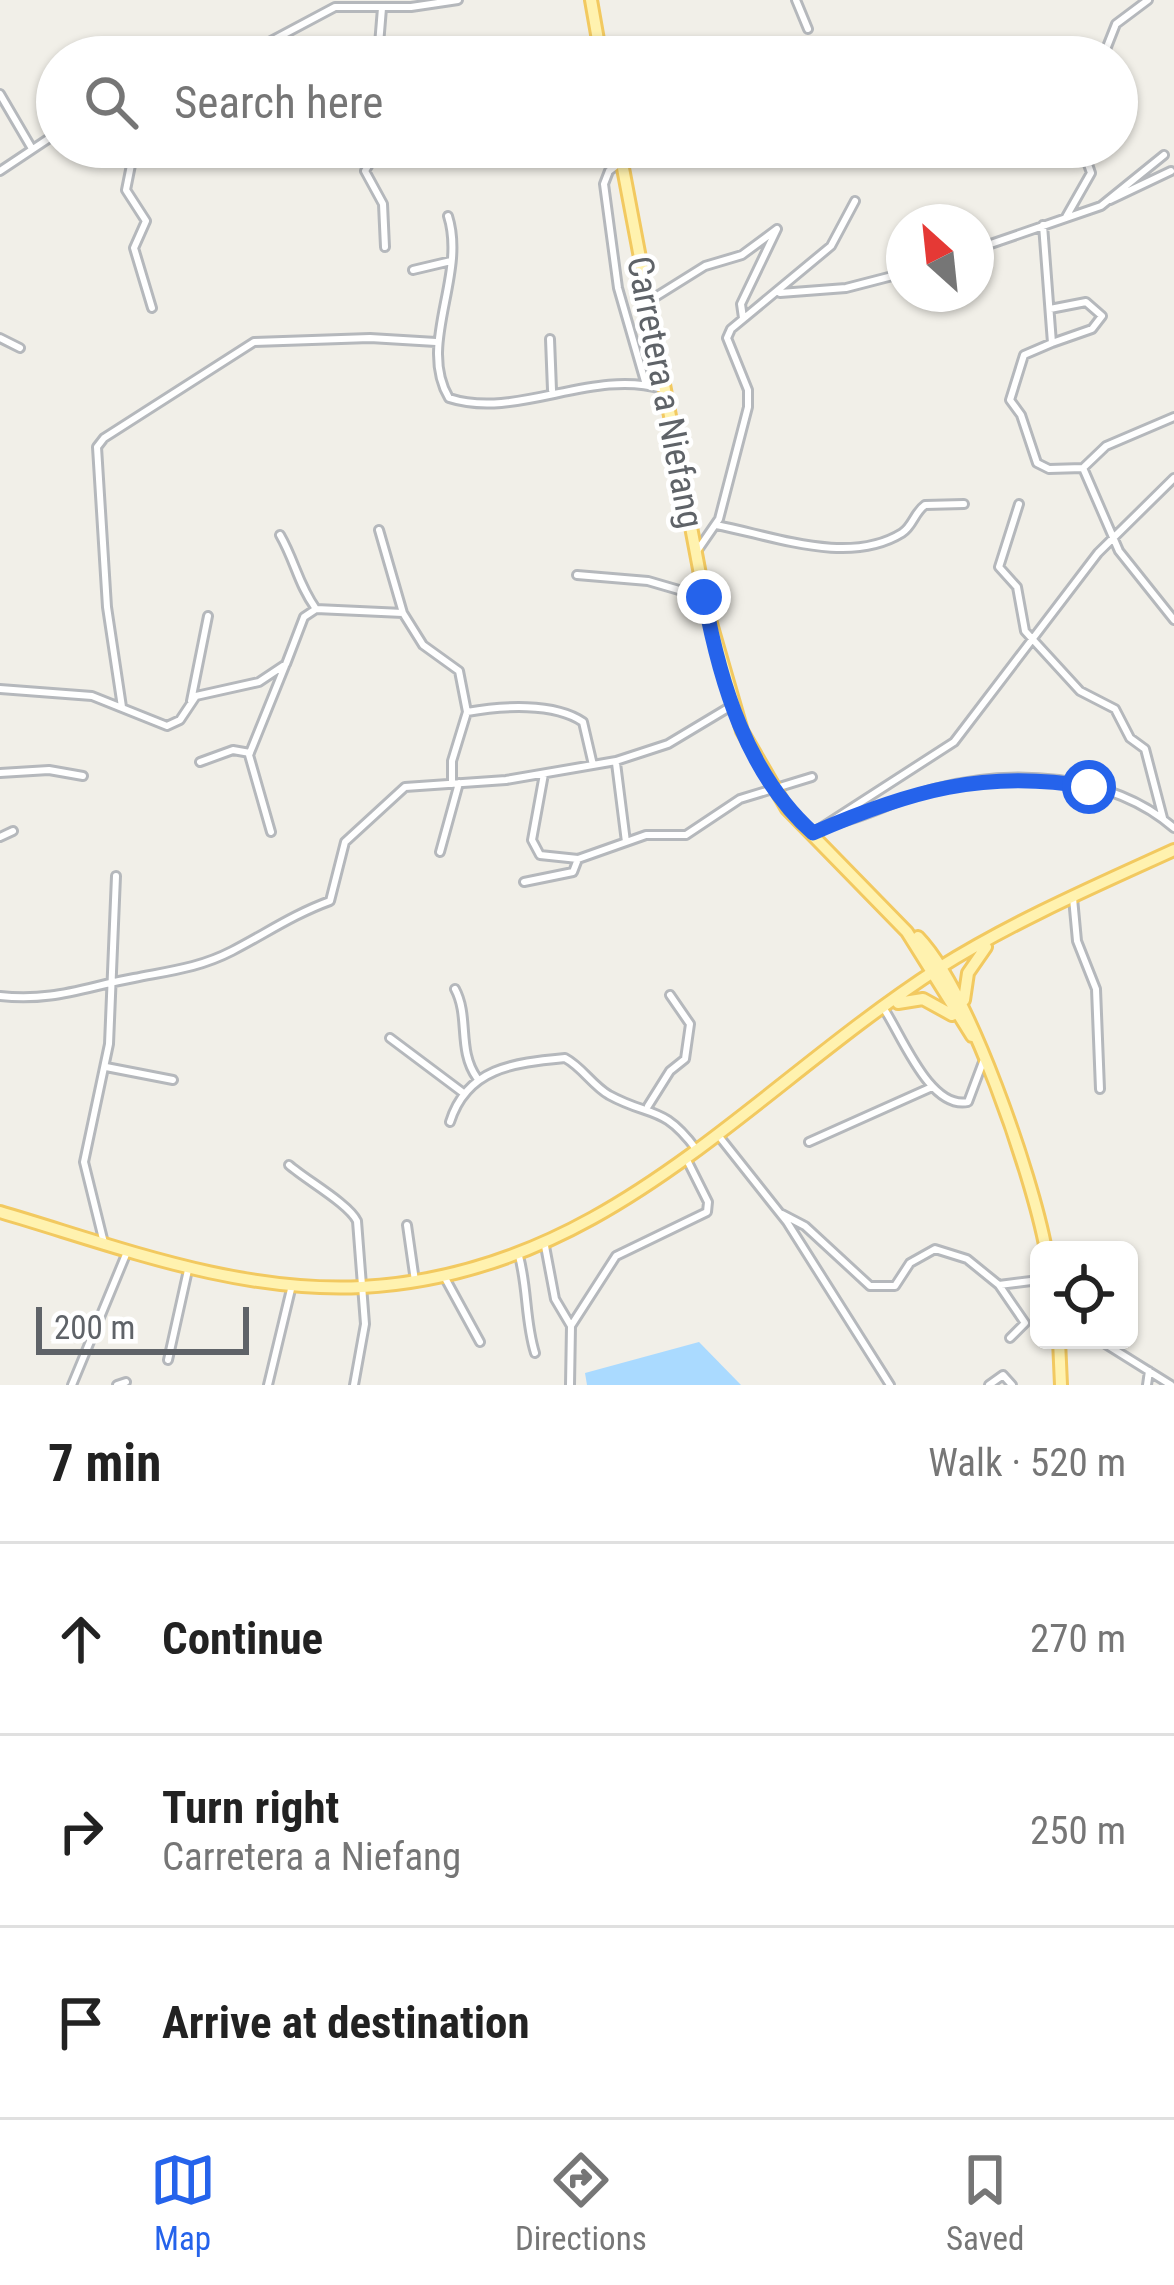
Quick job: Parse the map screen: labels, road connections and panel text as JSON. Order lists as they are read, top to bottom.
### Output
{
  "streets": {
    "main road": ["Carretera a Niefang"]
  },
  "scale_bar": "200 m",
  "north": "top left",
  "page": {
    "search": "Search here",
    "scale": "200 m",
    "heading": ["7 min", "Walk · 520 m"],
    "list": [
      ["Continue", "270 m"],
      ["Turn right", "Carretera a Niefang", "250 m"],
      "Arrive at destination"
    ],
    "nav": ["Map", "Directions", "Saved"]
  }
}
